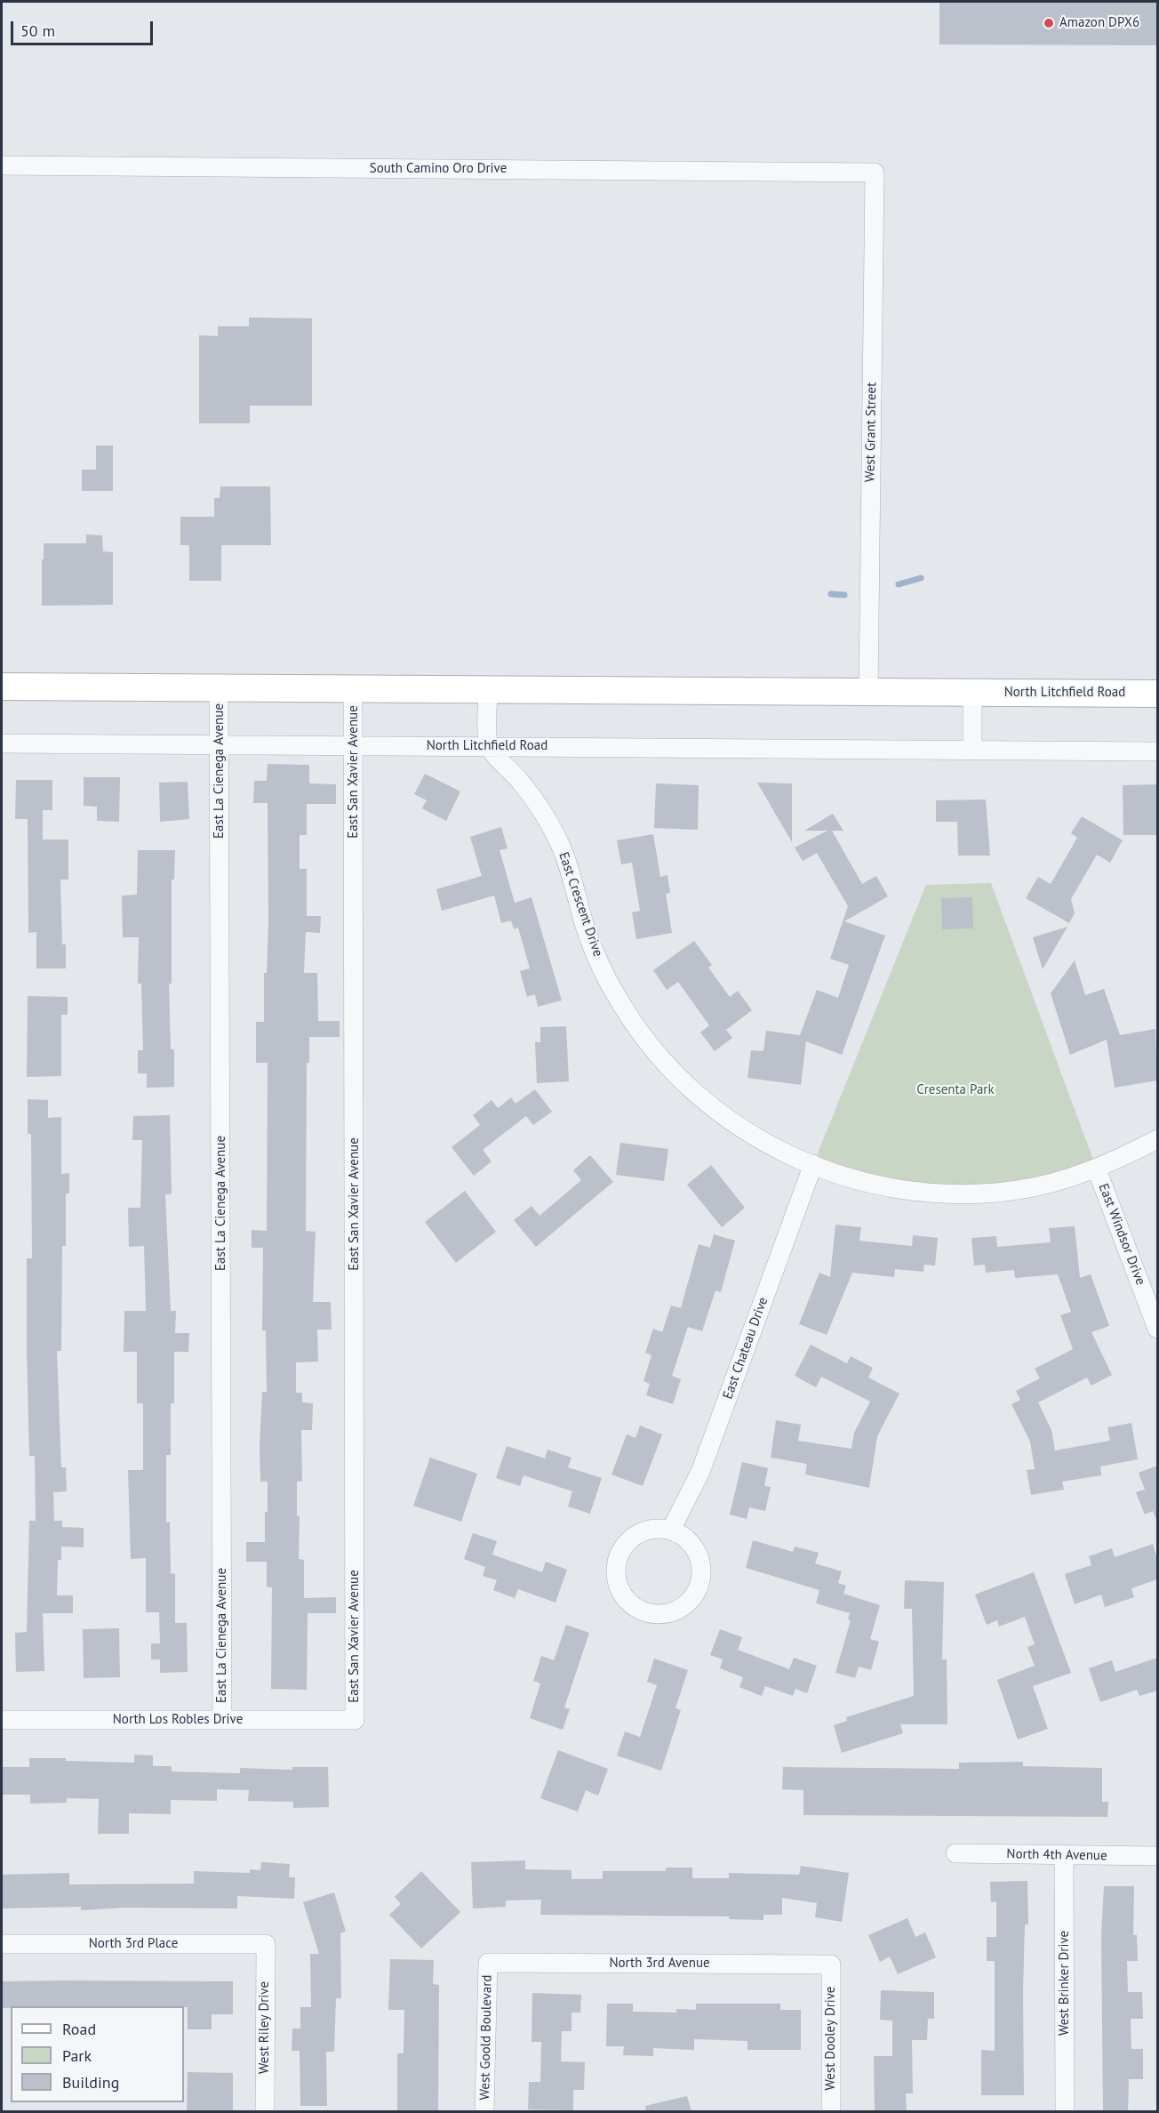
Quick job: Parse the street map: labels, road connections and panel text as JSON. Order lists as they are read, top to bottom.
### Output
{
  "streets": {
    "main road": ["North Litchfield Road"],
    "street": [
      "South Camino Oro Drive",
      "West Grant Street",
      "East La Cienega Avenue",
      "East San Xavier Avenue",
      "East Crescent Drive",
      "East Windsor Drive",
      "East Chateau Drive",
      "North Los Robles Drive",
      "North 4th Avenue",
      "North 3rd Place",
      "North 3rd Avenue",
      "West Brinker Drive",
      "West Riley Drive",
      "West Goold Boulevard",
      "West Dooley Drive"
    ]
  },
  "crossings": [
    ["South Camino Oro Drive", "West Grant Street"],
    ["West Grant Street", "North Litchfield Road"],
    ["North Litchfield Road", "East La Cienega Avenue"],
    ["North Litchfield Road", "East San Xavier Avenue"],
    ["North Litchfield Road", "East Crescent Drive"],
    ["East La Cienega Avenue", "North Los Robles Drive"],
    ["East San Xavier Avenue", "North Los Robles Drive"],
    ["East Crescent Drive", "East Windsor Drive"],
    ["East Crescent Drive", "East Chateau Drive"],
    ["North 4th Avenue", "West Brinker Drive"],
    ["North 3rd Place", "West Riley Drive"],
    ["North 3rd Avenue", "West Goold Boulevard"],
    ["North 3rd Avenue", "West Dooley Drive"]
  ],
  "parks": ["Cresenta Park"],
  "places": ["Amazon DPX6"],
  "legend": ["Road", "Park", "Building"],
  "scale_bar": "50 m"
}
